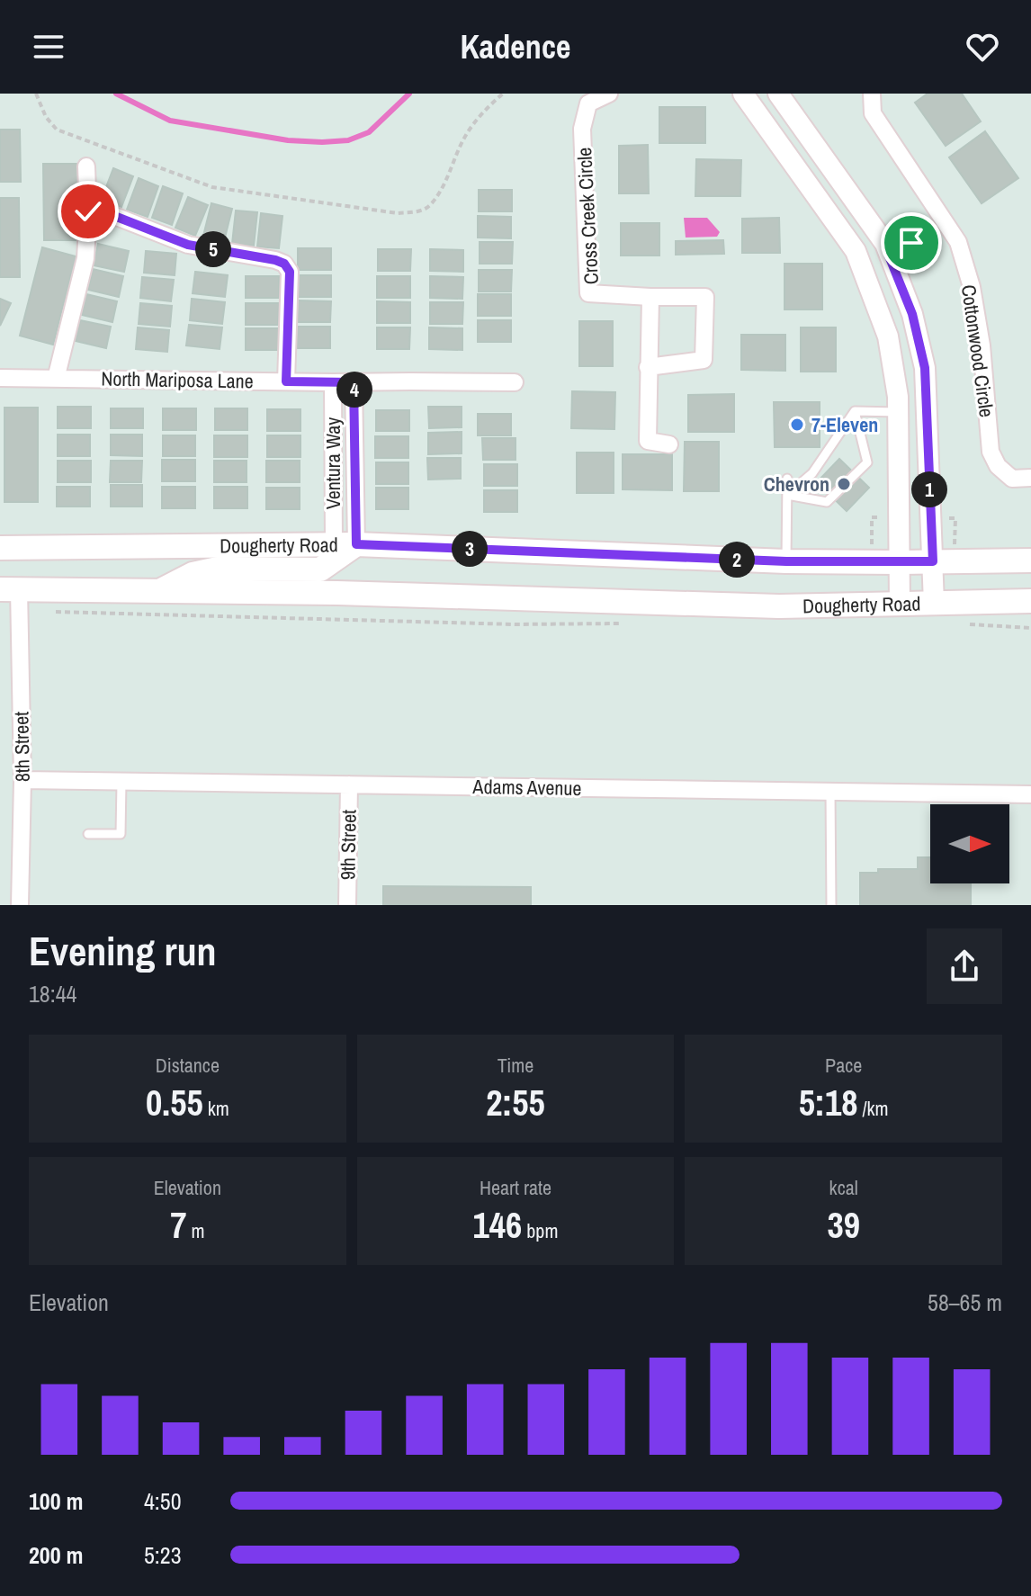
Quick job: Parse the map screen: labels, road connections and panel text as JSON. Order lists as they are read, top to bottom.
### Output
{
  "streets": {
    "main road": ["Dougherty Road"],
    "street": [
      "Cross Creek Circle",
      "Cottonwood Circle",
      "North Mariposa Lane",
      "Ventura Way",
      "8th Street",
      "Adams Avenue",
      "9th Street"
    ]
  },
  "crossings": [
    ["North Mariposa Lane", "Ventura Way"],
    ["Ventura Way", "Dougherty Road"],
    ["Dougherty Road", "8th Street"],
    ["8th Street", "Adams Avenue"],
    ["Adams Avenue", "9th Street"]
  ],
  "places": ["7-Eleven", "Chevron"],
  "north": "right",
  "page": {
    "header": "Kadence",
    "pins": [
      "5",
      "4",
      "1",
      "3",
      "2"
    ],
    "heading": ["Evening run", "18:44"],
    "stats": [
      ["Distance", "0.55 km"],
      ["Time", "2:55"],
      ["Pace", "5:18 /km"],
      ["Elevation", "7 m"],
      ["Heart rate", "146 bpm"],
      ["kcal", "39"]
    ],
    "chart": ["Elevation", "58–65 m"],
    "list": [
      {
        "name": "100 m",
        "note": "4:50"
      },
      {
        "name": "200 m",
        "note": "5:23"
      }
    ]
  }
}
